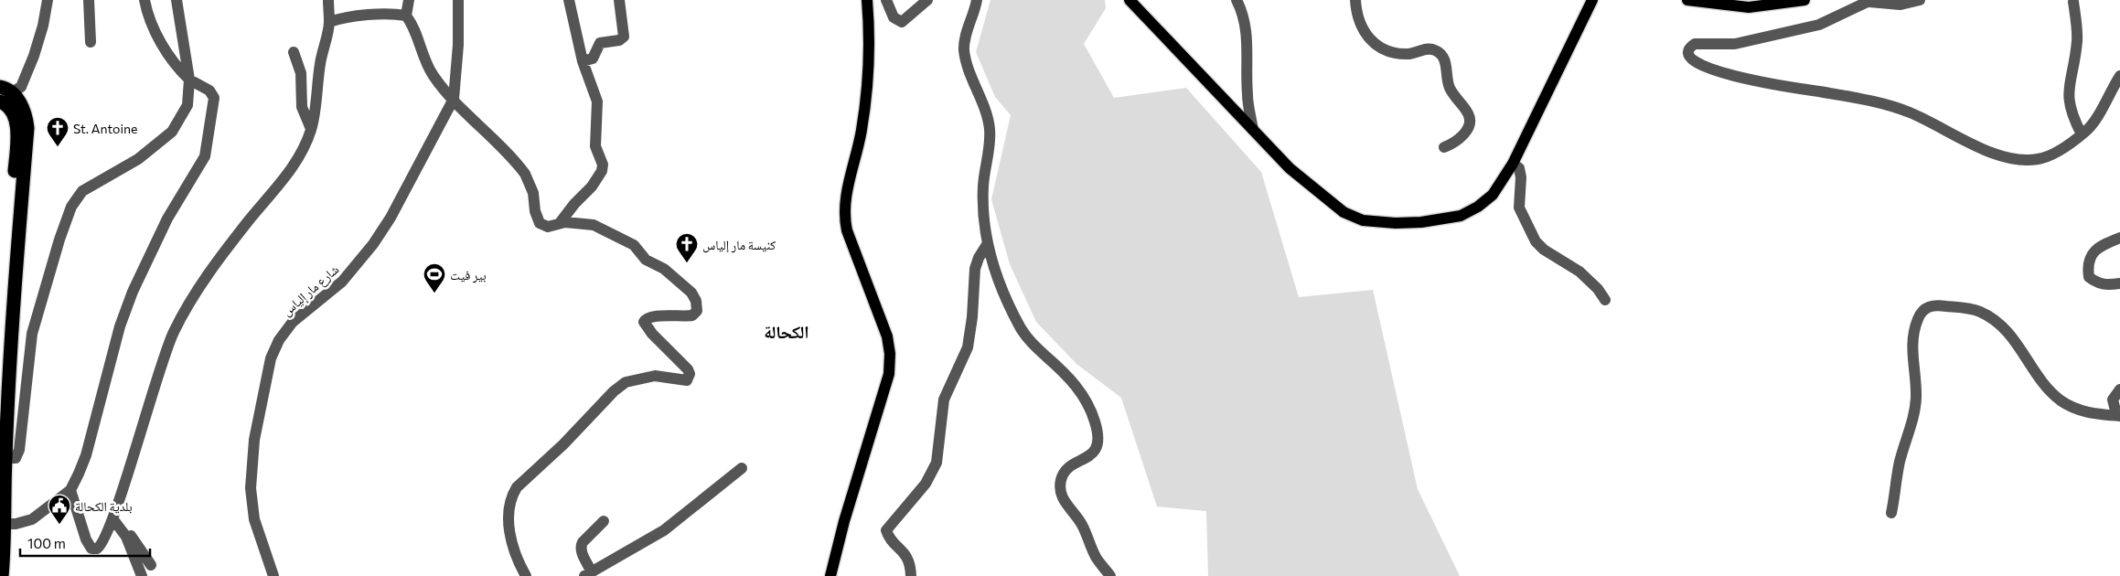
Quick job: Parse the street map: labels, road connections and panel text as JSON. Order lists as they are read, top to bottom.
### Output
{
  "streets": {
    "street": ["شارع مار إلياس"]
  },
  "districts": ["الكحالة"],
  "places": {
    "church": ["St. Antoine", "كنيسة مار إلياس"],
    "sports": ["بير فيت"],
    "public building": ["بلدية الكحالة"]
  },
  "scale_bar": "100 m"
}
